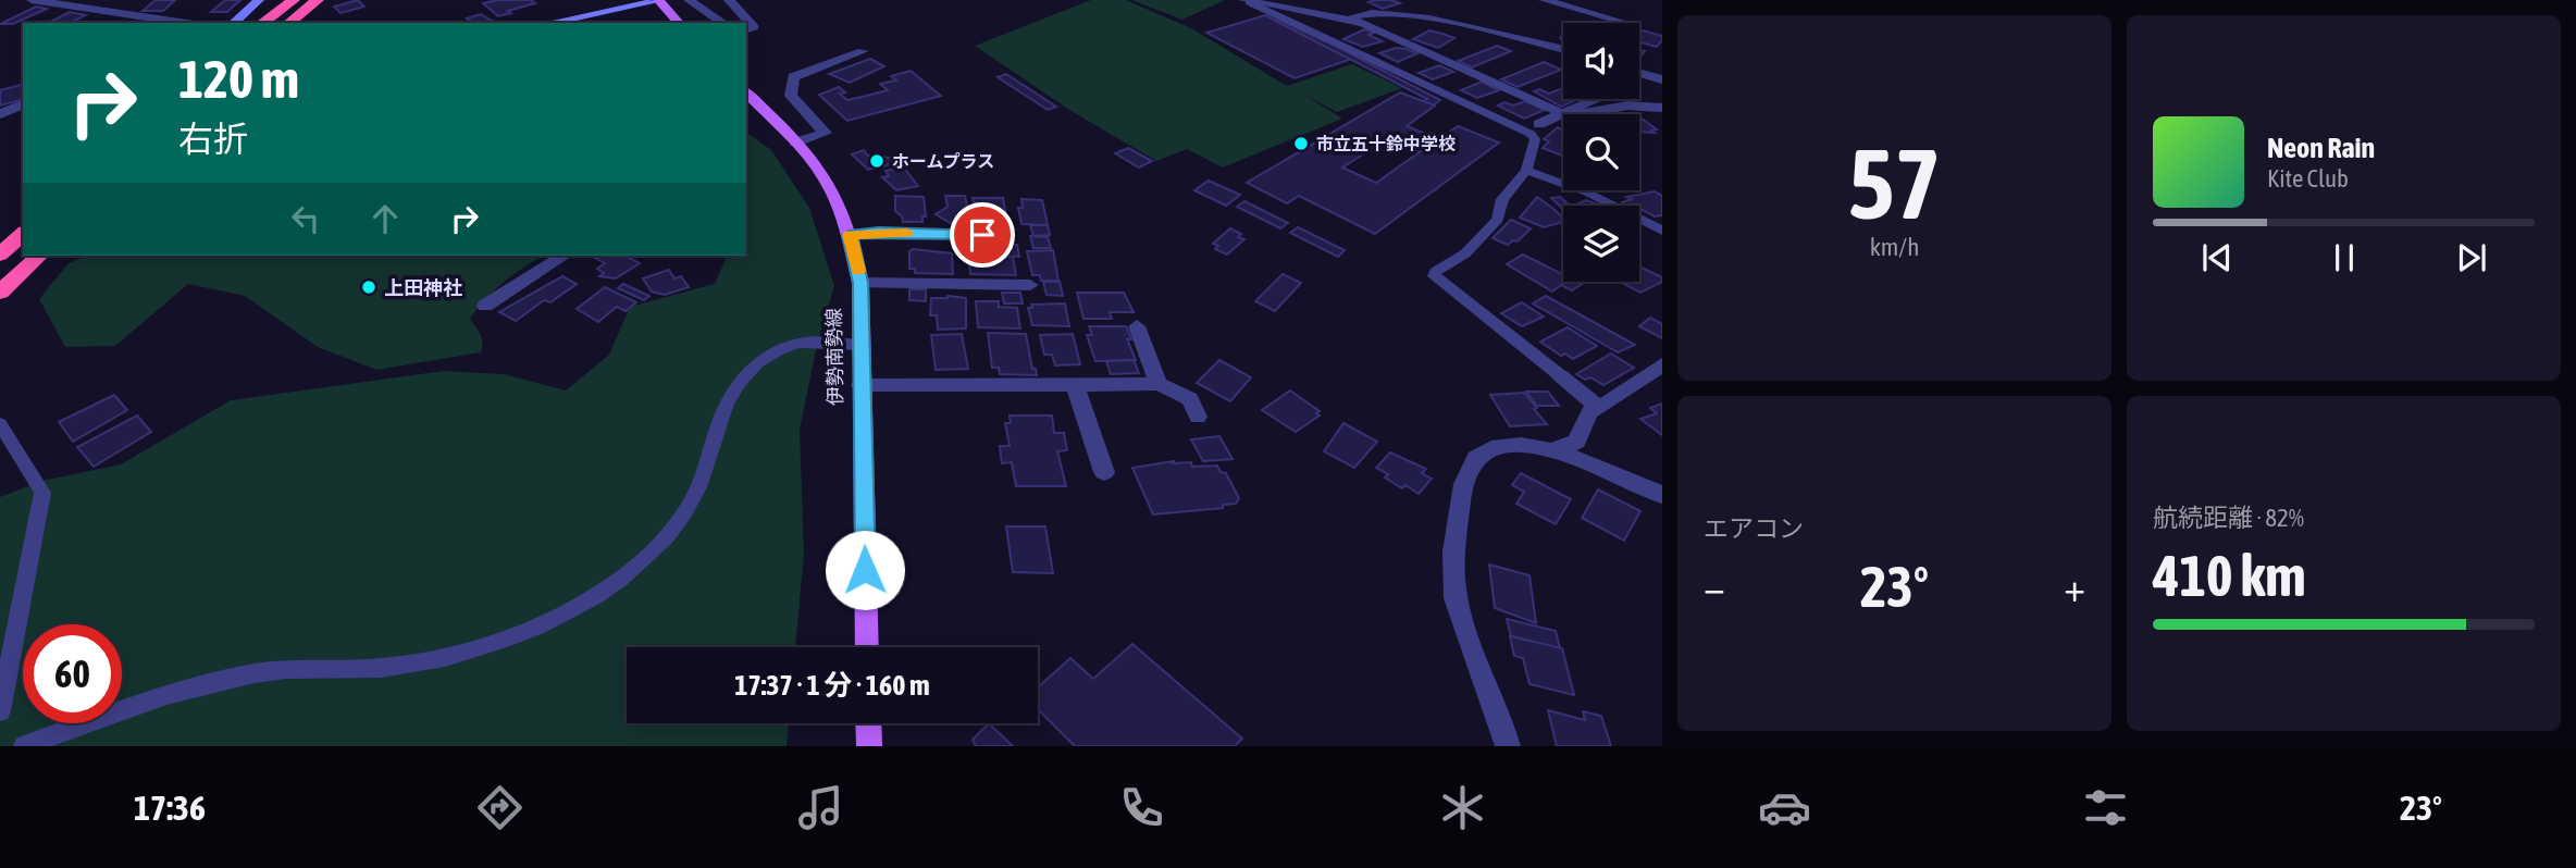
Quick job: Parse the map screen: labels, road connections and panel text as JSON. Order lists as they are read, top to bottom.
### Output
{
  "streets": {
    "main road": ["伊勢南勢線"]
  },
  "places": ["市立五十鈴中学校", "ホームプラス", "上田神社"],
  "page": {
    "tile": [
      ["57", "km/h"],
      "エアコン",
      ["航続距離 · 82%", "410 km"]
    ],
    "turn": ["120 m", "右折"],
    "song": ["Neon Rain", "Kite Club"],
    "heat": ["−", "23°", "+"],
    "limit": "60",
    "trip": "17:37 · 1 分 · 160 m",
    "tabs": ["17:36", "23°"]
  }
}
